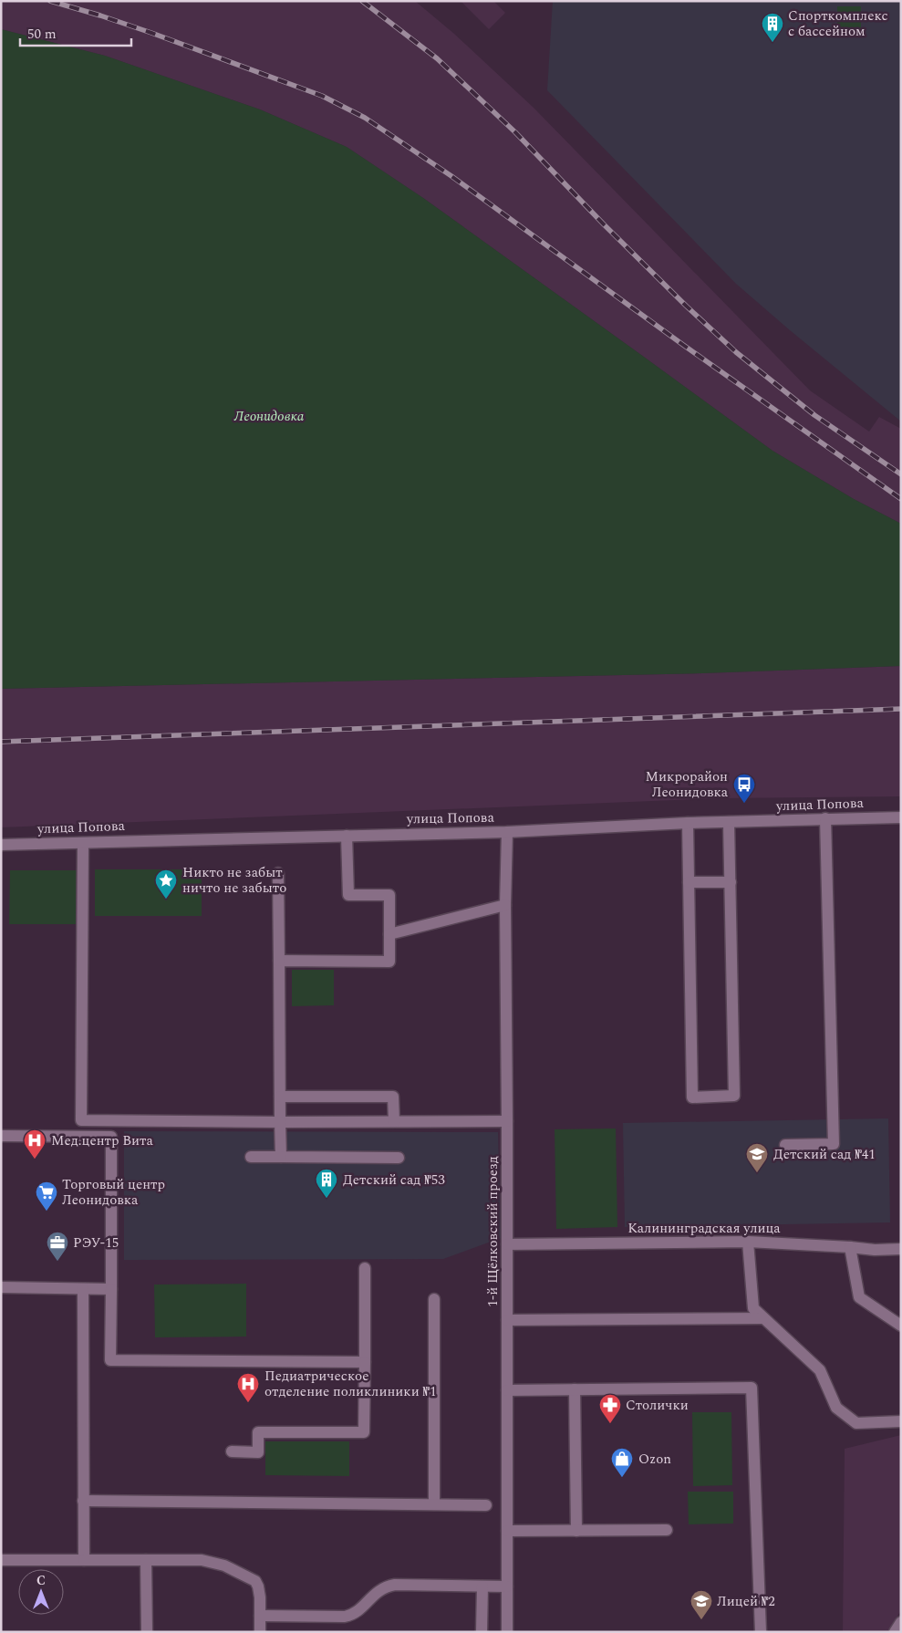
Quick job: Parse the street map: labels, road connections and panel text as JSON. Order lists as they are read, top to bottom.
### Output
{
  "streets": {
    "street": ["улица Попова", "Калининградская улица", "1-й Щёлковский проезд"]
  },
  "crossings": [
    ["улица Попова", "1-й Щёлковский проезд"],
    ["Калининградская улица", "1-й Щёлковский проезд"]
  ],
  "parks": ["Леонидовка"],
  "places": {
    "building": ["Спорткомплекс с бассейном", "Детский сад №53"],
    "bus stop": ["Микрорайон Леонидовка"],
    "place": ["Никто не забыт ничто не забыто"],
    "hospital": ["Мед.центр Вита", "Педиатрическое отделение поликлиники №1"],
    "school or university": ["Детский сад №41", "Лицей №2"],
    "supermarket": ["Торговый центр Леонидовка"],
    "office": ["РЭУ-15"],
    "pharmacy": ["Столички"],
    "shop": ["Ozon"]
  },
  "scale_bar": "50 m",
  "north": "top"
}
